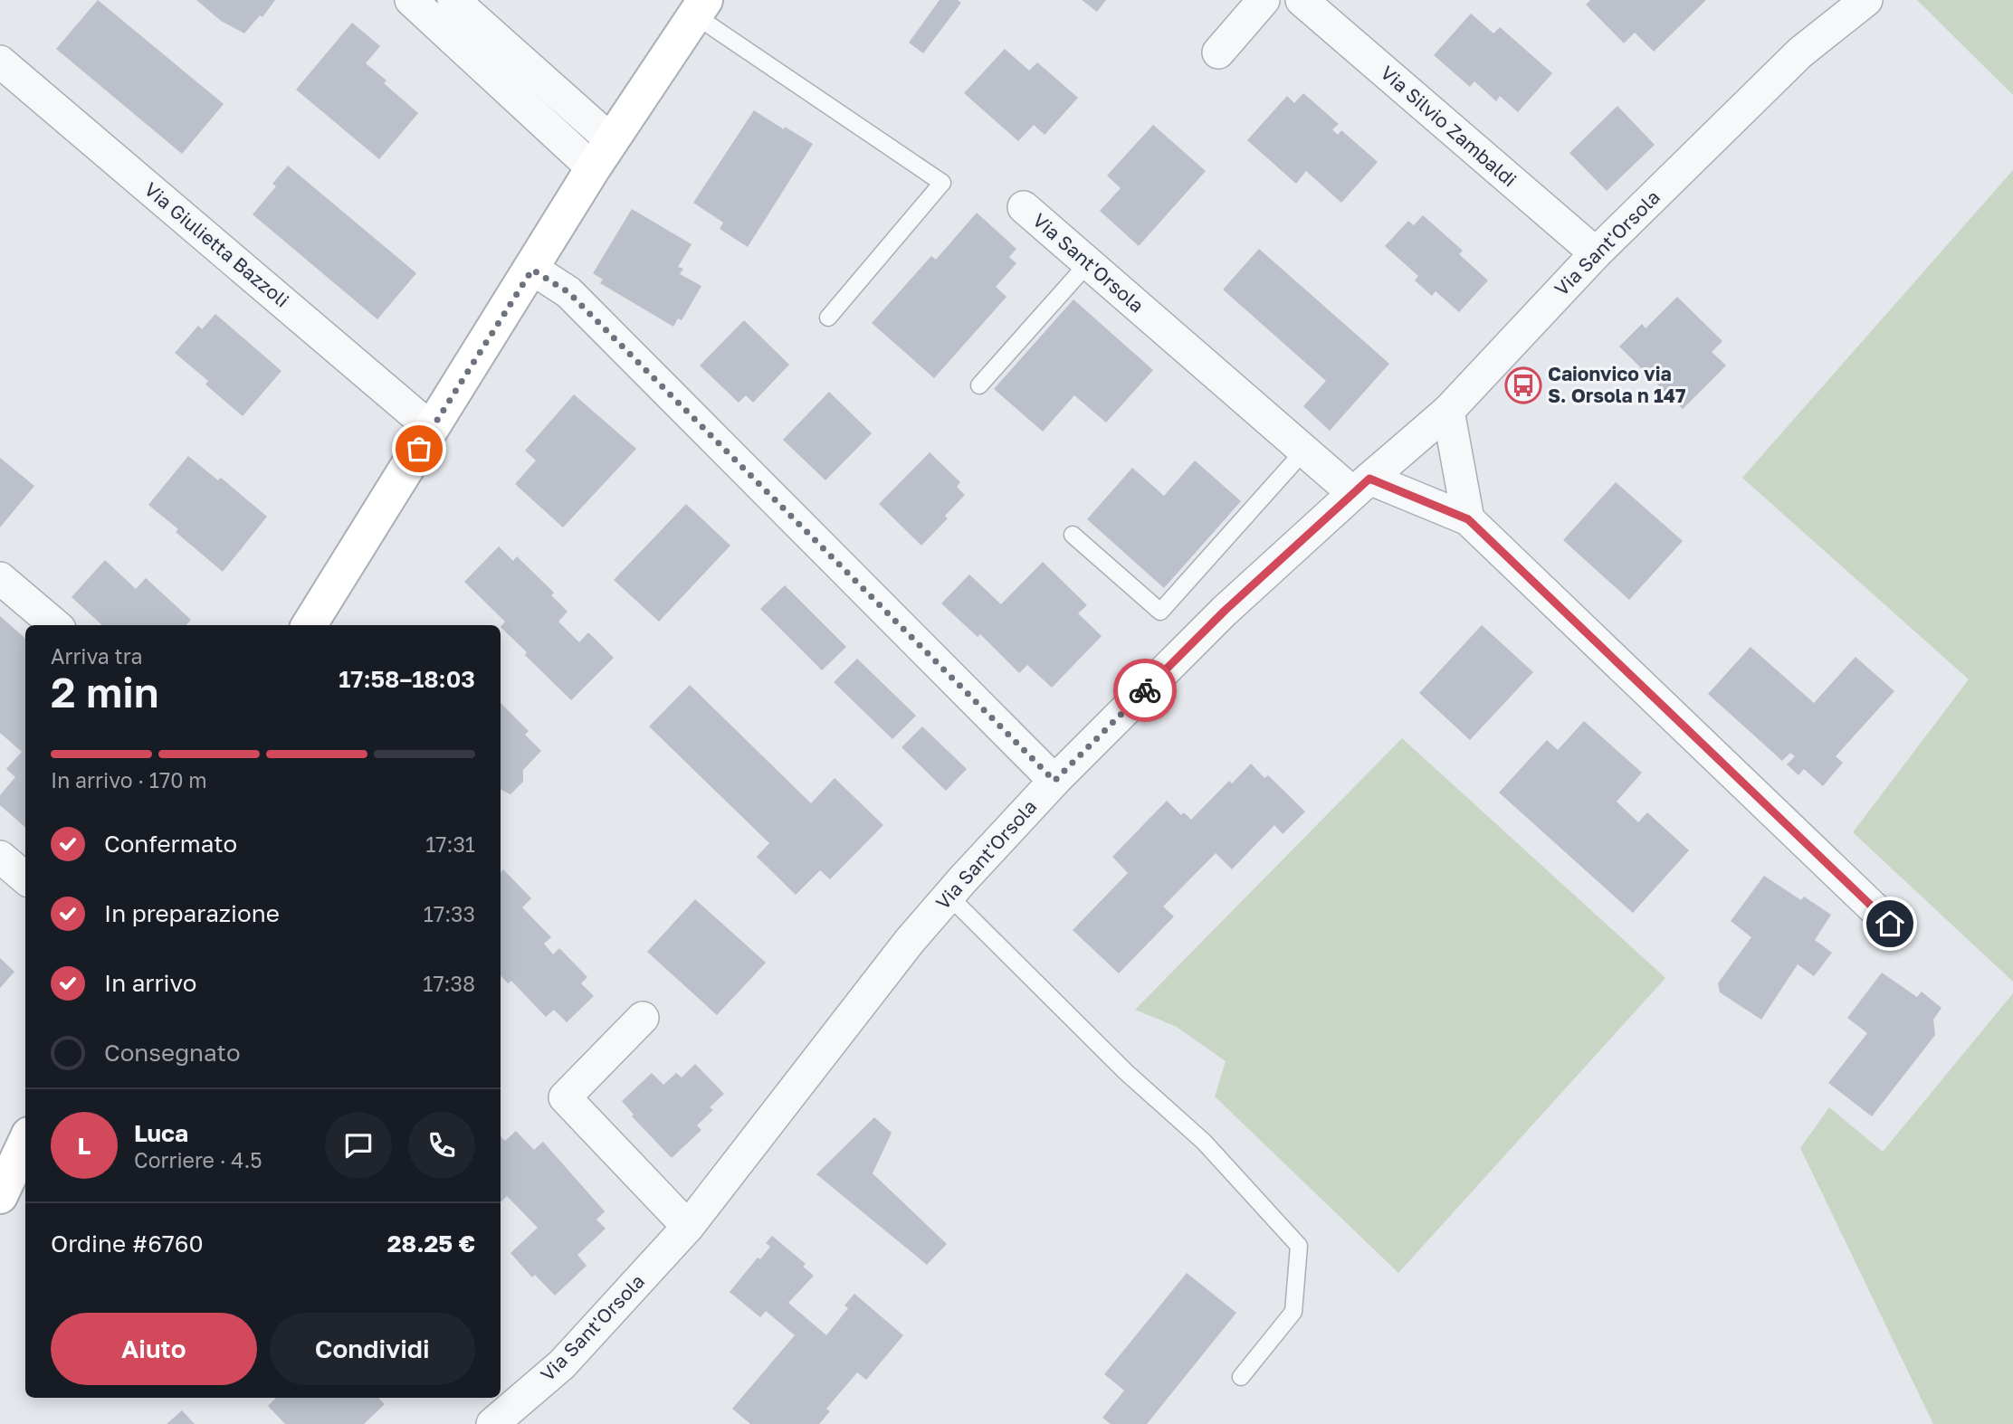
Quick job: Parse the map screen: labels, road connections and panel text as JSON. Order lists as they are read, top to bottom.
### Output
{
  "streets": {
    "street": ["Via Silvio Zambaldi", "Via Sant'Orsola", "Via Giulietta Bazzoli"]
  },
  "crossings": [
    ["Via Silvio Zambaldi", "Via Sant'Orsola"]
  ],
  "places": {
    "bus stop": ["Caionvico via S. Orsola n 147"]
  },
  "page": {
    "heading": ["2 min", "Arriva tra", "17:58–18:03"],
    "panel": [
      "Luca",
      "Corriere · 4.5",
      "Ordine #6760",
      "28.25 €"
    ],
    "bar": "In arrivo · 170 m",
    "list": [
      ["Confermato", "17:31"],
      ["In preparazione", "17:33"],
      ["In arrivo", "17:38"],
      "Consegnato"
    ],
    "round": "L",
    "buttons": ["Aiuto", "Condividi"]
  }
}
